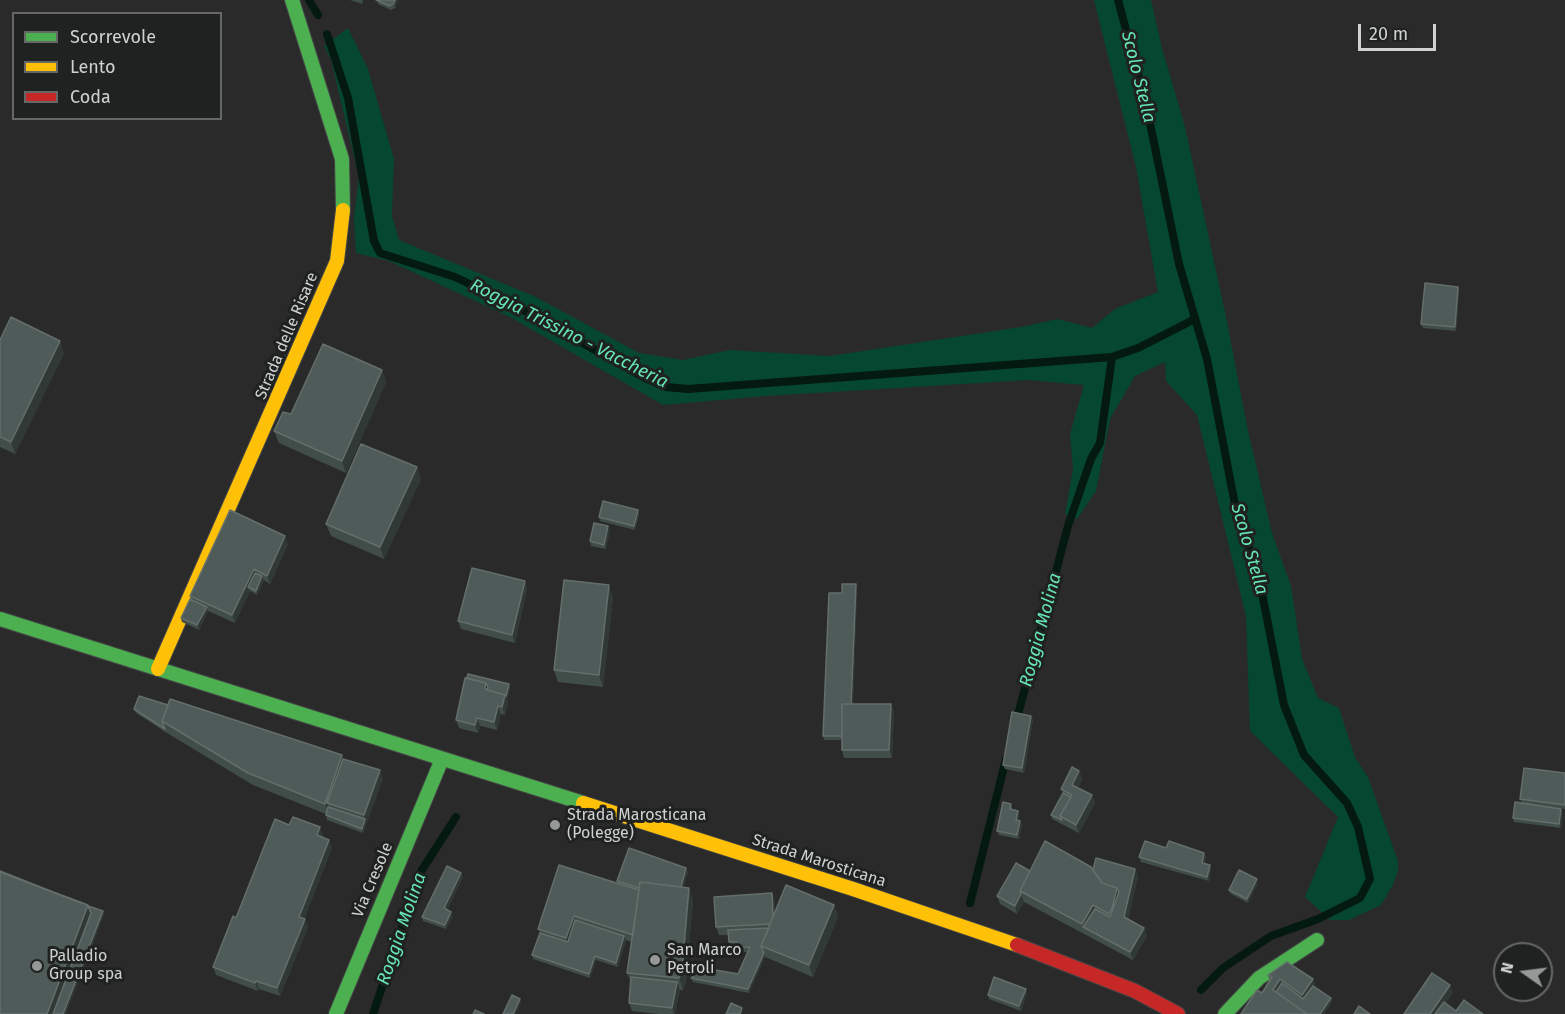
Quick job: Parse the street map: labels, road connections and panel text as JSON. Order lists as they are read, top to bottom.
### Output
{
  "streets": {
    "main road": ["Strada delle Risare", "Strada Marosticana", "Via Cresole"]
  },
  "crossings": [
    ["Strada delle Risare", "Strada Marosticana"],
    ["Strada Marosticana", "Via Cresole"]
  ],
  "water": ["Scolo Stella", "Roggia Trissino - Vaccheria", "Roggia Molina"],
  "places": ["Strada Marosticana (Polegge)", "San Marco Petroli", "Palladio Group spa"],
  "legend": ["Scorrevole", "Lento", "Coda"],
  "scale_bar": "20 m",
  "north": "left"
}
